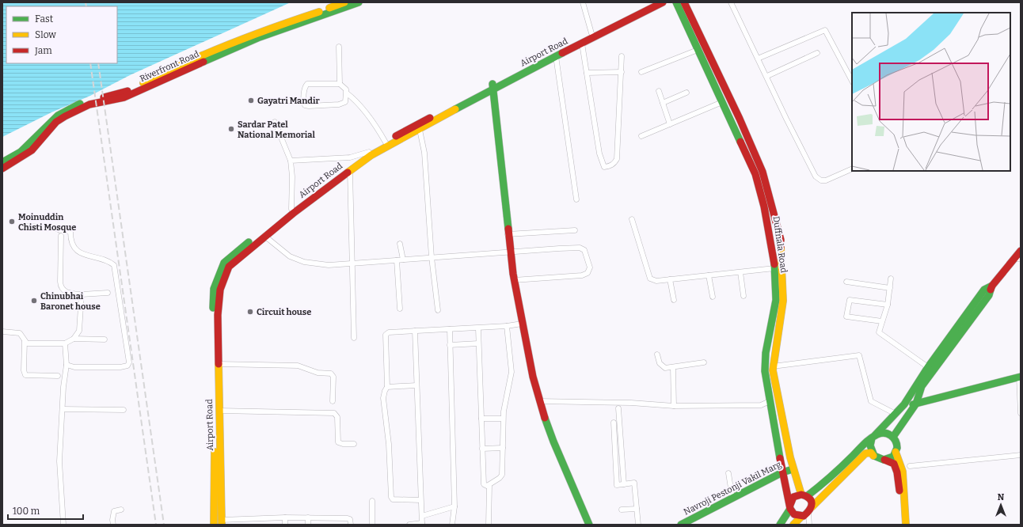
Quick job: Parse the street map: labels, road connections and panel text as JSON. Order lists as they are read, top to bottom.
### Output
{
  "streets": {
    "main road": [
      "Airport Road",
      "Riverfront Road",
      "Duffnala Road",
      "Navroji Pestonji Vakil Marg"
    ]
  },
  "crossings": [
    ["Duffnala Road", "Navroji Pestonji Vakil Marg"]
  ],
  "places": [
    "Gayatri Mandir",
    "Sardar Patel National Memorial",
    "Moinuddin Chisti Mosque",
    "Chinubhai Baronet house",
    "Circuit house"
  ],
  "legend": ["Fast", "Slow", "Jam"],
  "scale_bar": "100 m",
  "north": "top"
}
